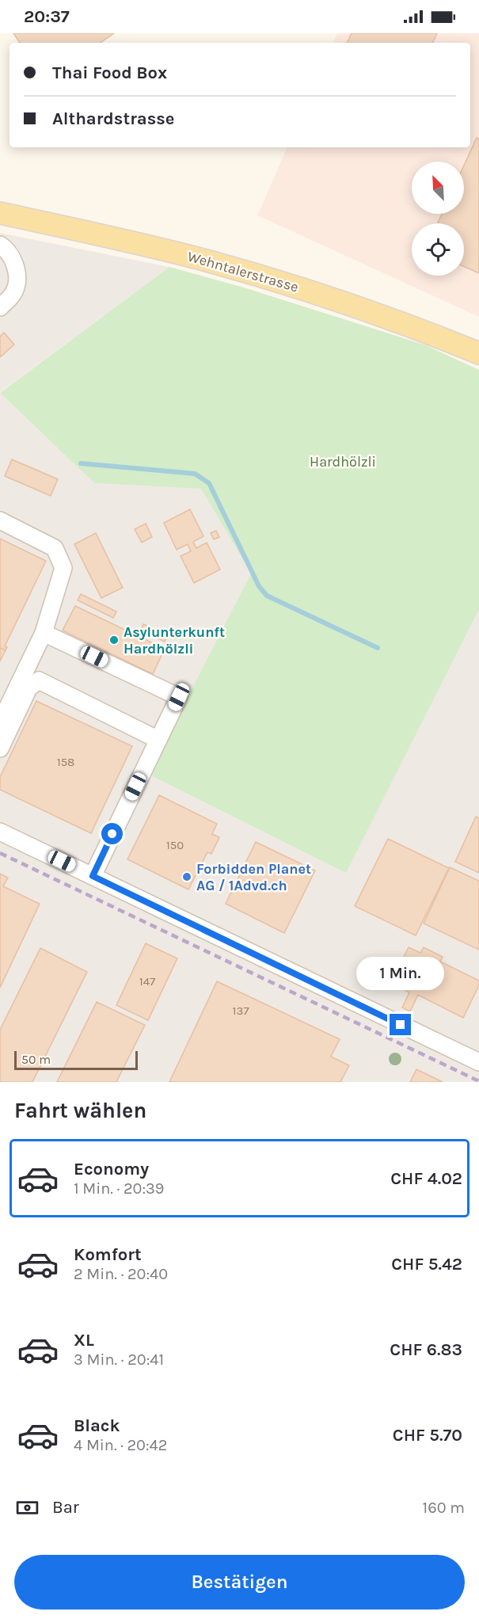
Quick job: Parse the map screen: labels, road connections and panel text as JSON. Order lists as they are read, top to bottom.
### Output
{
  "streets": {
    "main road": ["Wehntalerstrasse"]
  },
  "parks": ["Hardhölzli"],
  "places": ["Asylunterkunft Hardhölzli", "Forbidden Planet AG / 1Advd.ch"],
  "house_numbers": [
    "158",
    "150",
    "147",
    "137"
  ],
  "scale_bar": "50 m",
  "north": "top left",
  "page": {
    "status": "20:37",
    "banner": ["Thai Food Box", "Althardstrasse"],
    "bubble": "1 Min.",
    "scale": "50 m",
    "heading": "Fahrt wählen",
    "list": [
      {
        "name": "Economy",
        "note": "1 Min. · 20:39",
        "value": "CHF 4.02"
      },
      {
        "name": "Komfort",
        "note": "2 Min. · 20:40",
        "value": "CHF 5.42"
      },
      {
        "name": "XL",
        "note": "3 Min. · 20:41",
        "value": "CHF 6.83"
      },
      {
        "name": "Black",
        "note": "4 Min. · 20:42",
        "value": "CHF 5.70"
      }
    ],
    "pay": ["Bar", "160 m"],
    "buttons": "Bestätigen"
  }
}
